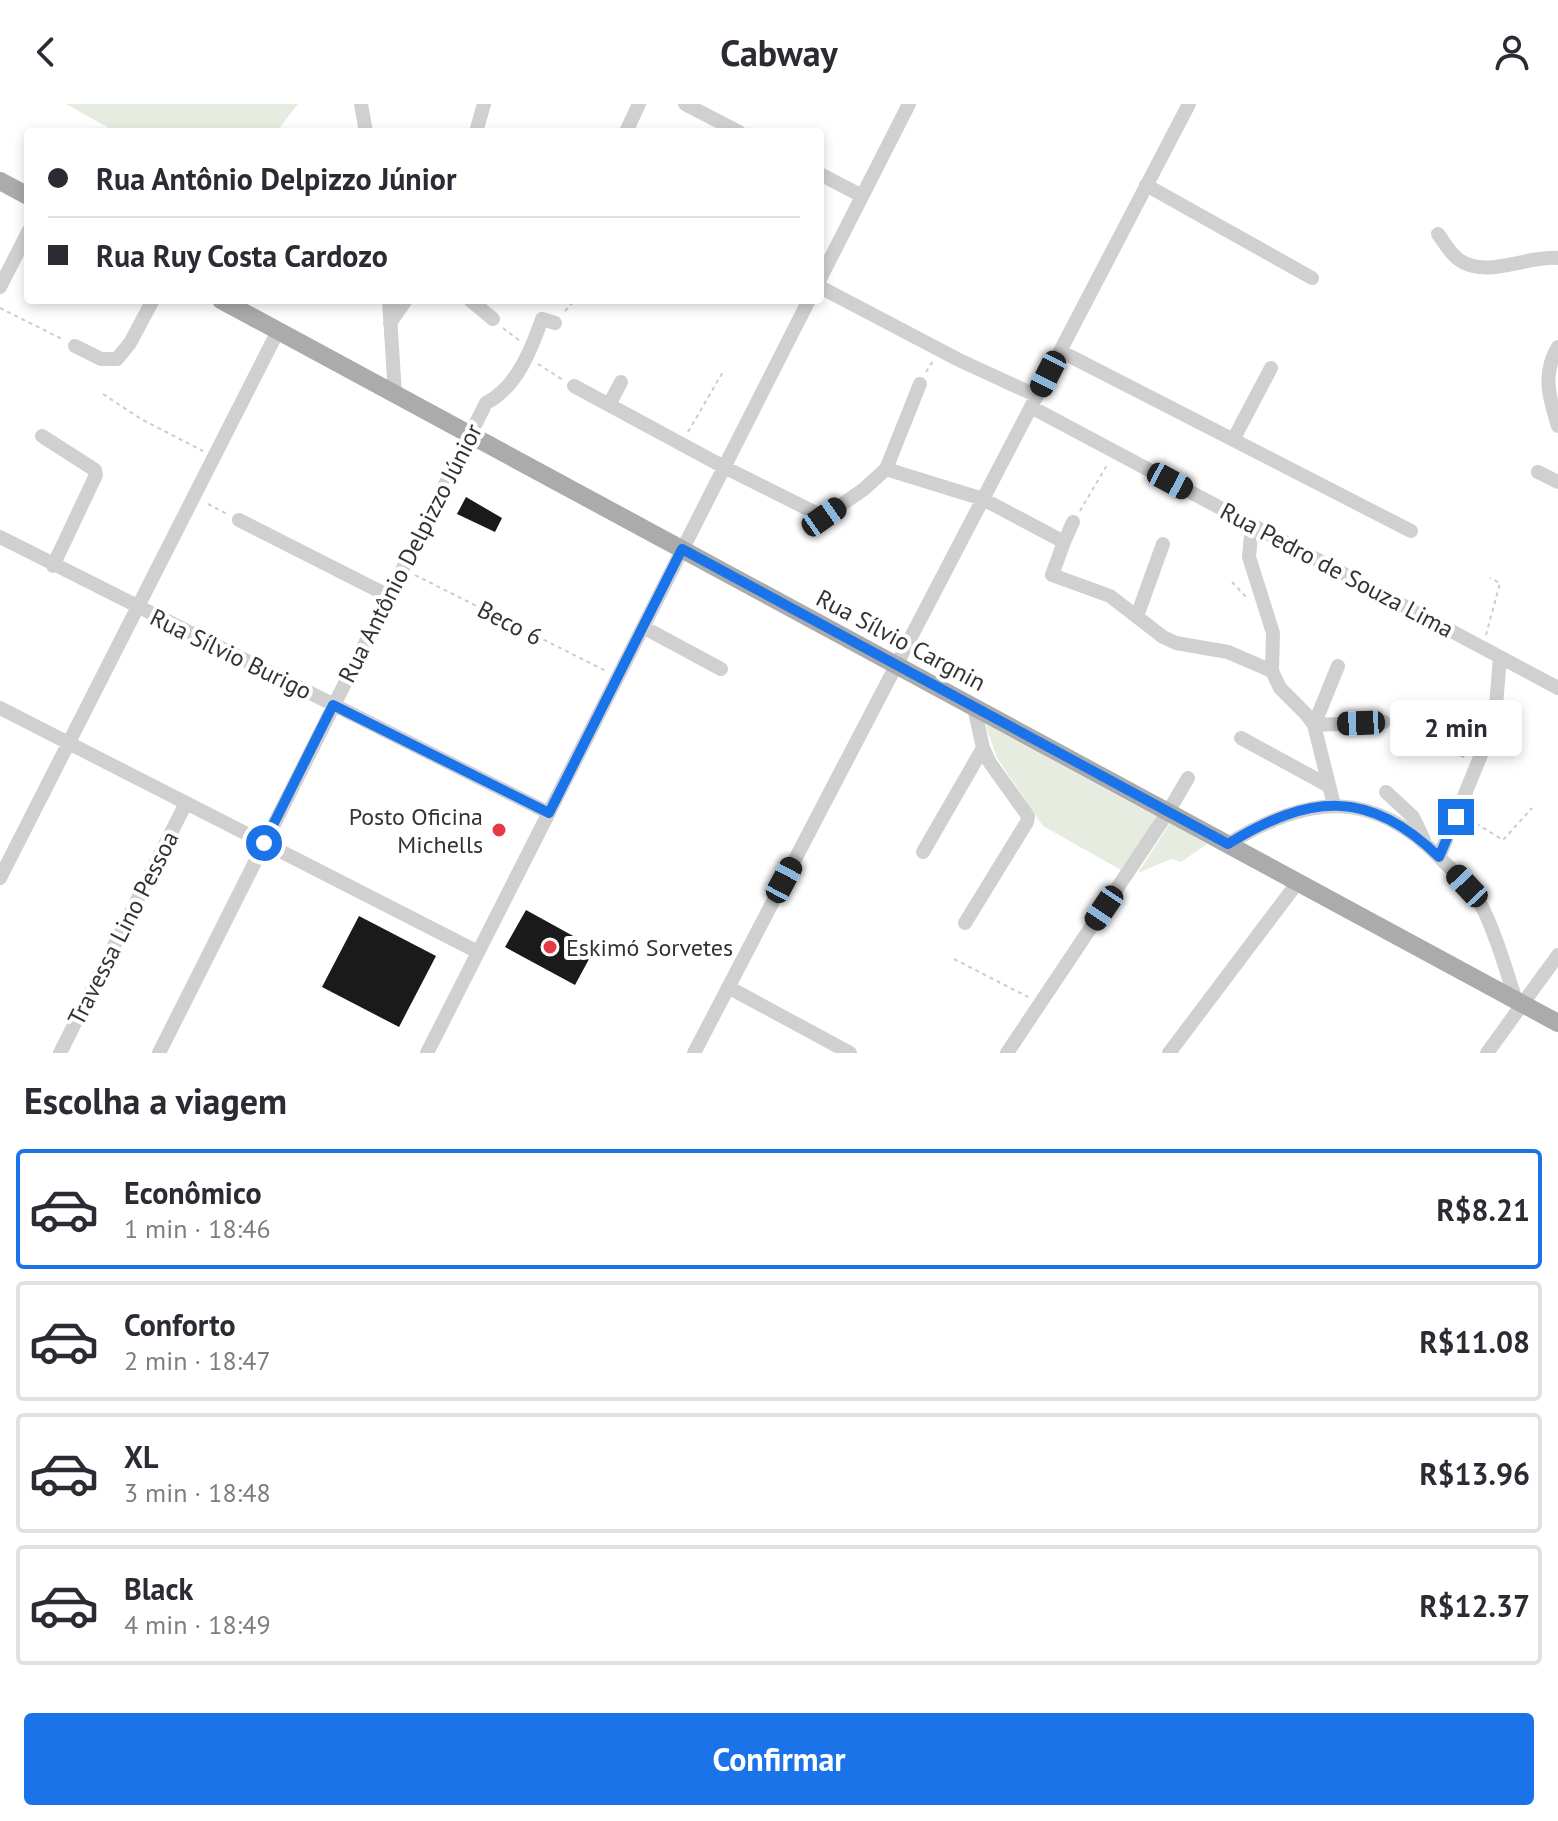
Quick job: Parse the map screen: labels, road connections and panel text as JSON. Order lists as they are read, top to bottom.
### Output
{
  "streets": {
    "main road": ["Rua Sílvio Cargnin"],
    "street": [
      "Rua Antônio Delpizzo Júnior",
      "Rua Pedro de Souza Lima",
      "Rua Sílvio Burigo",
      "Travessa Lino Pessoa"
    ],
    "path": ["Beco 6"]
  },
  "crossings": [
    ["Rua Antônio Delpizzo Júnior", "Beco 6"],
    ["Rua Antônio Delpizzo Júnior", "Rua Sílvio Cargnin"],
    ["Rua Antônio Delpizzo Júnior", "Rua Sílvio Burigo"]
  ],
  "places": ["Posto Oficina Michells", "Eskimó Sorvetes"],
  "page": {
    "header": "Cabway",
    "banner": ["Rua Antônio Delpizzo Júnior", "Rua Ruy Costa Cardozo"],
    "bubble": "2 min",
    "heading": "Escolha a viagem",
    "list": [
      {
        "name": "Econômico",
        "note": "1 min · 18:46",
        "value": "R$8.21"
      },
      {
        "name": "Conforto",
        "note": "2 min · 18:47",
        "value": "R$11.08"
      },
      {
        "name": "XL",
        "note": "3 min · 18:48",
        "value": "R$13.96"
      },
      {
        "name": "Black",
        "note": "4 min · 18:49",
        "value": "R$12.37"
      }
    ],
    "buttons": "Confirmar"
  }
}
